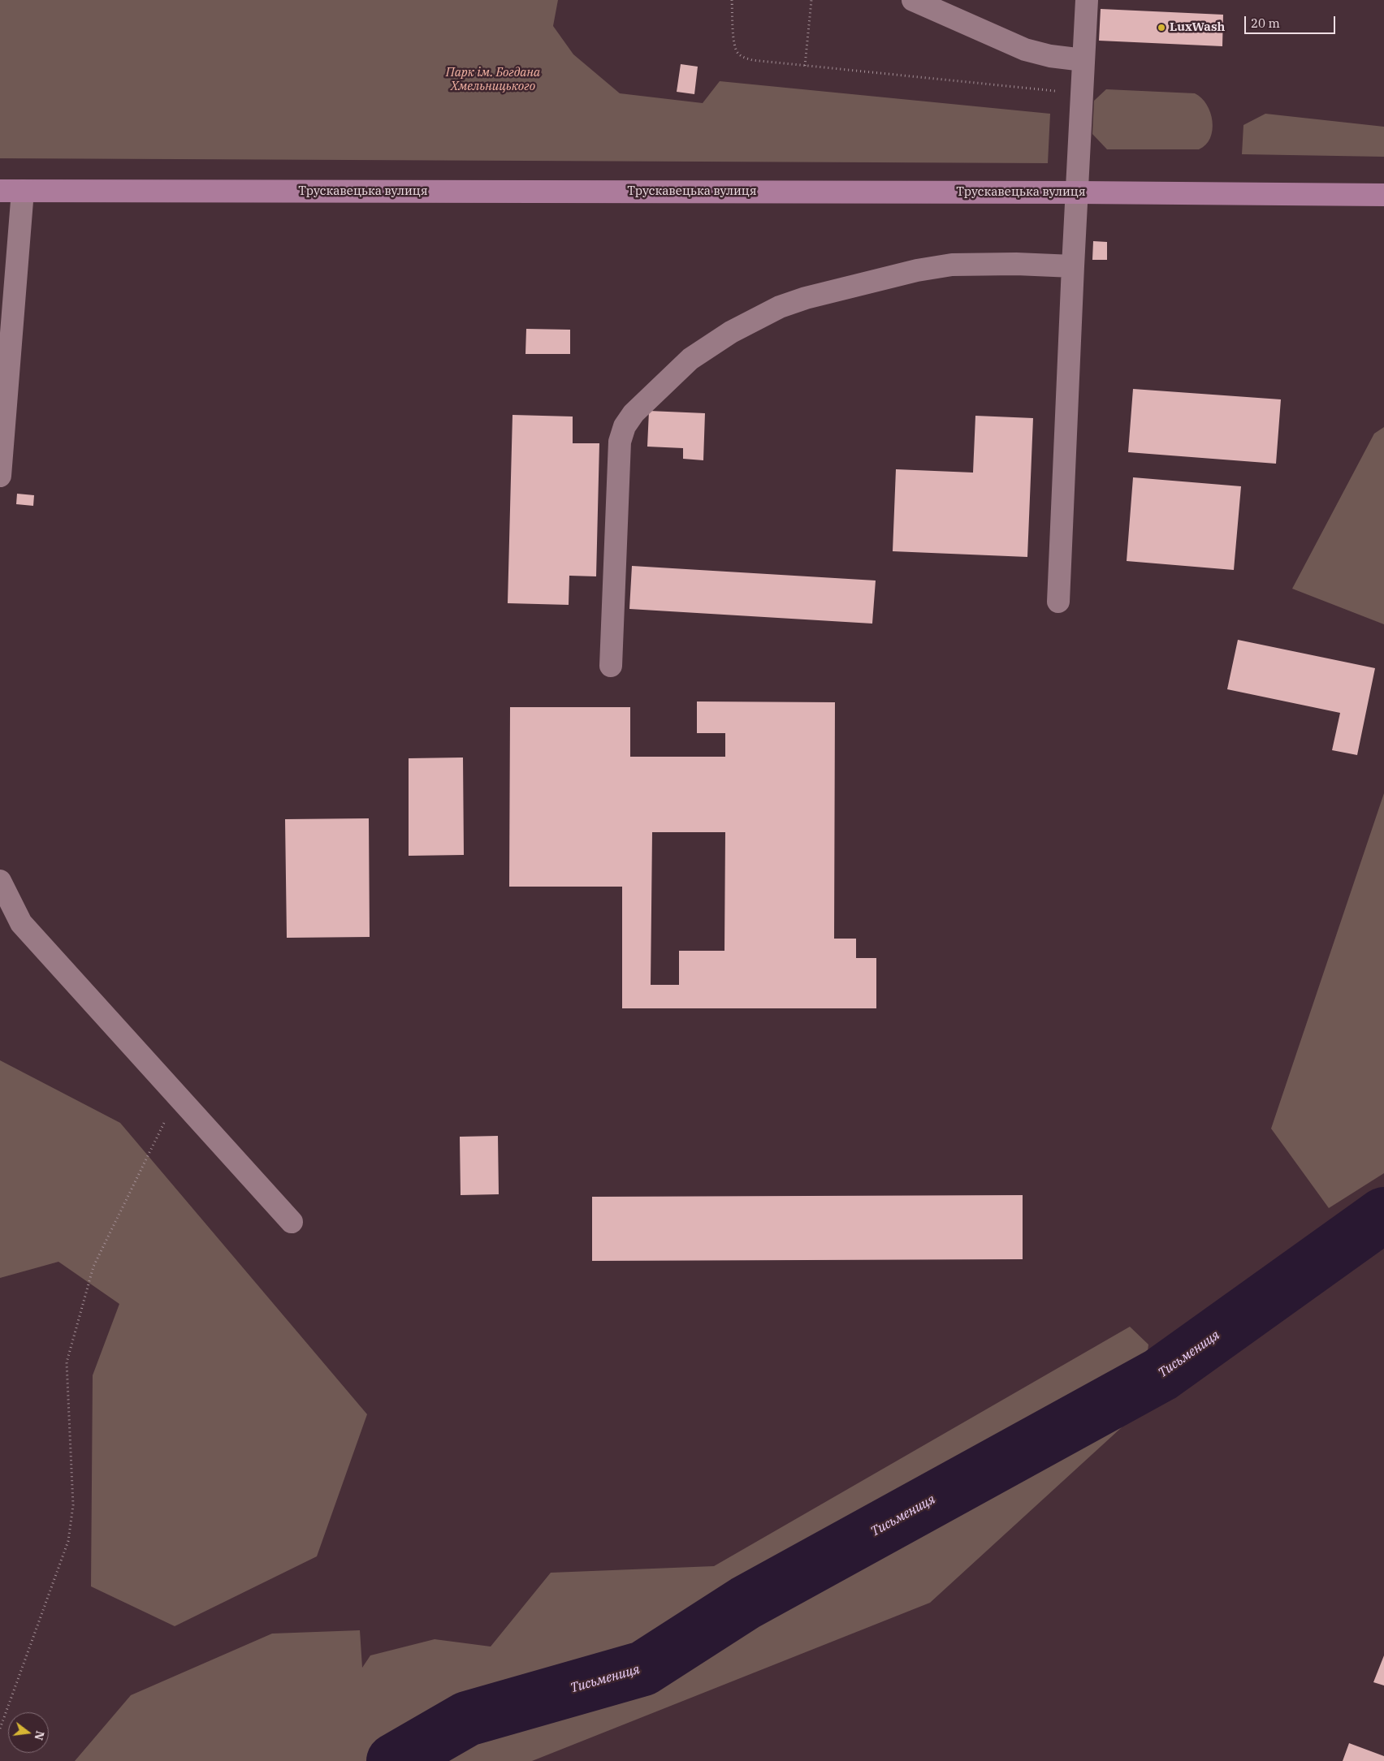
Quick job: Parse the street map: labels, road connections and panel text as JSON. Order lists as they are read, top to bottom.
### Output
{
  "streets": {
    "main road": ["Трускавецька вулиця"]
  },
  "water": ["Тисьмениця"],
  "parks": ["Парк ім. Богдана Хмельницького"],
  "places": ["LuxWash"],
  "scale_bar": "20 m",
  "north": "right"
}
